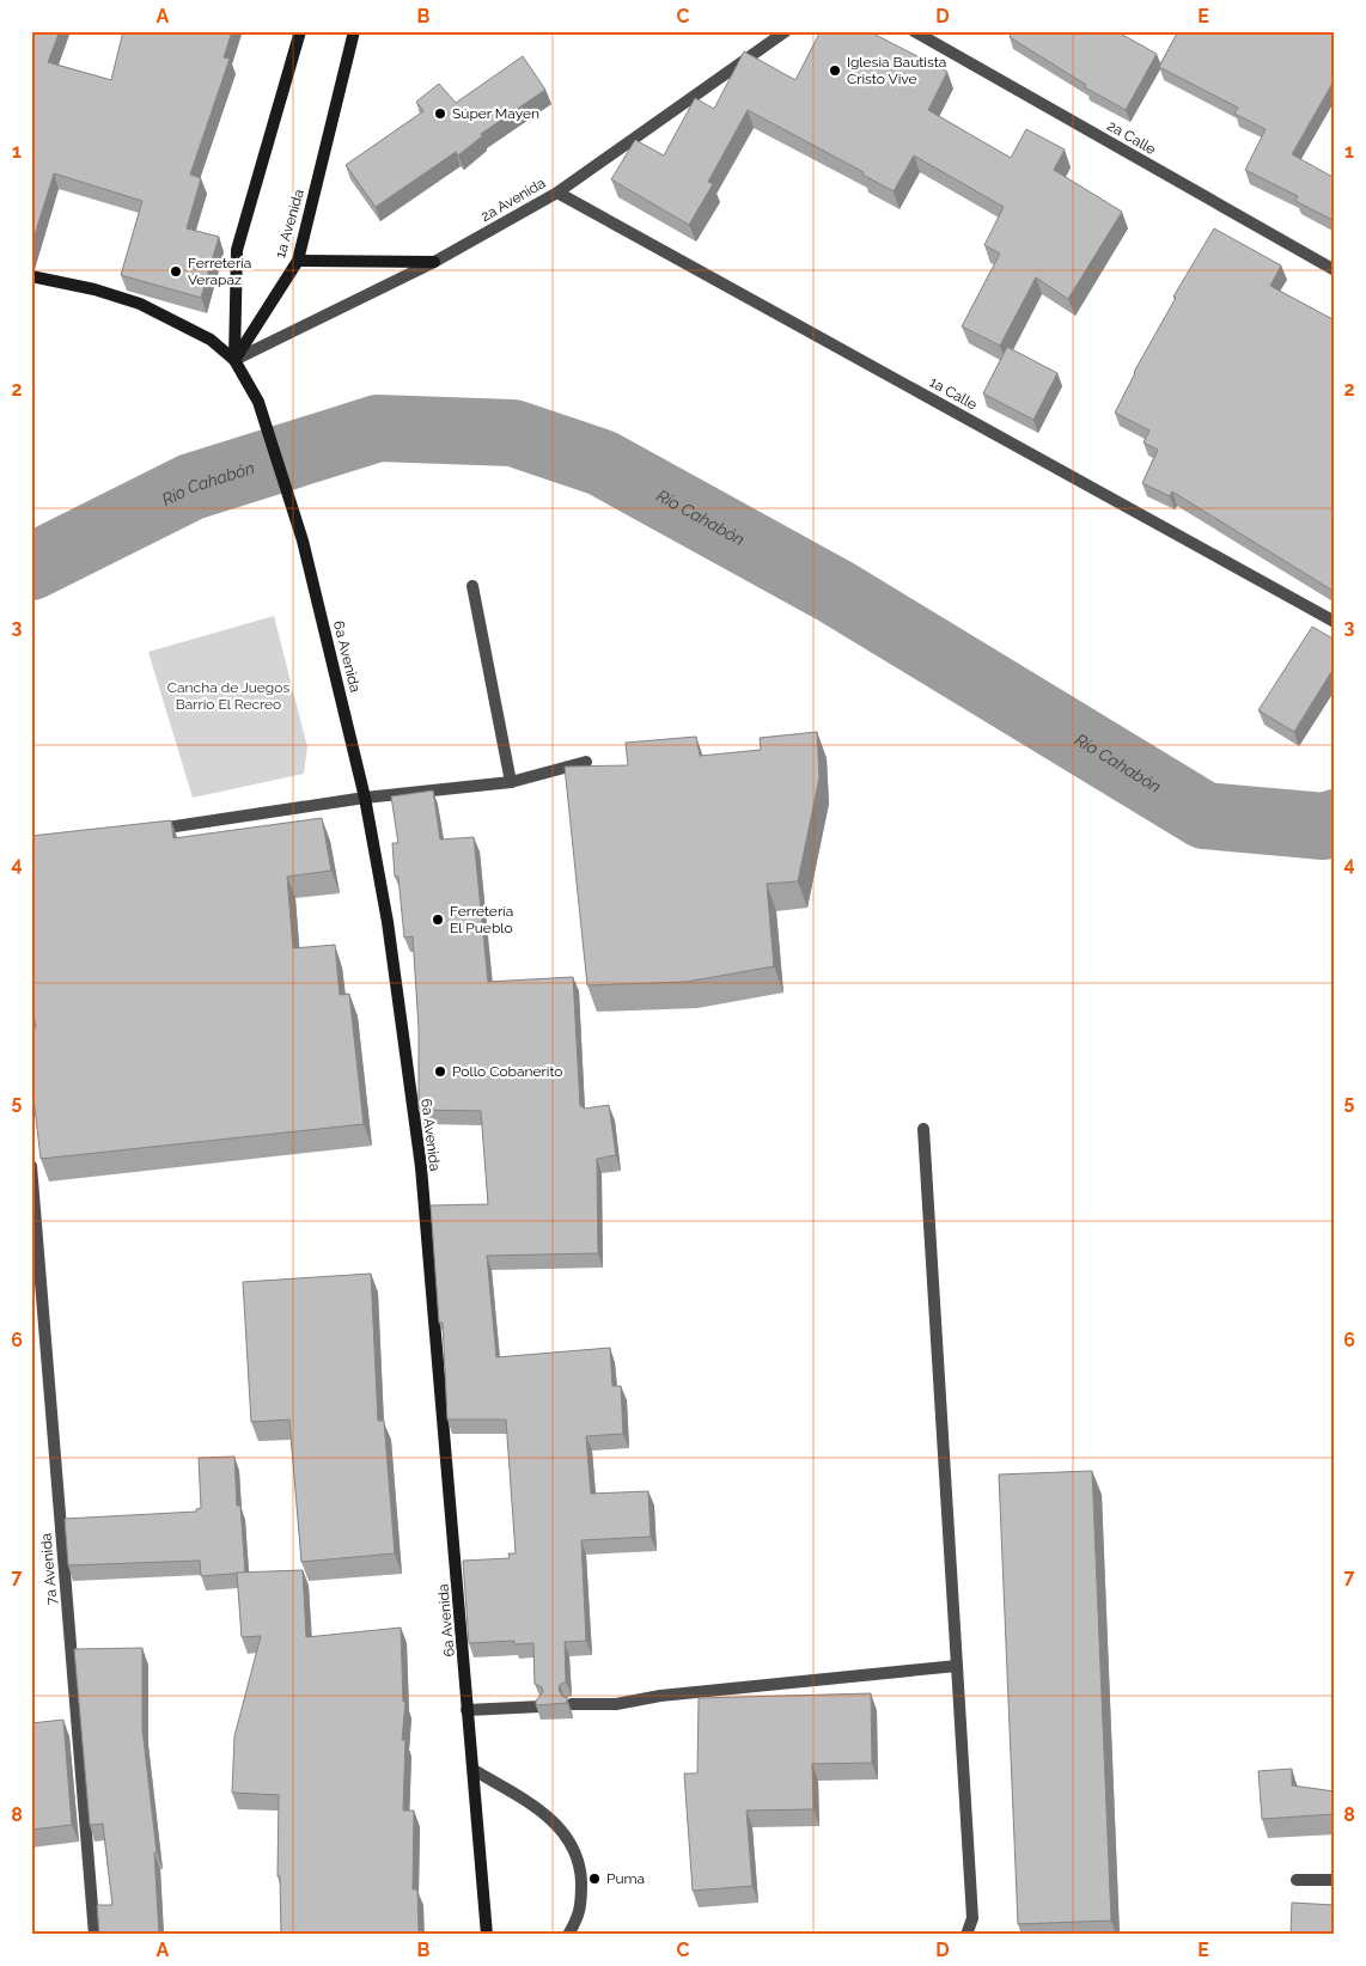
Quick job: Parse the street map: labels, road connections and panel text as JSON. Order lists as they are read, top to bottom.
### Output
{
  "streets": {
    "main road": ["1a Avenida", "6a Avenida"],
    "street": [
      "2a Calle",
      "2a Avenida",
      "1a Calle",
      "7a Avenida"
    ]
  },
  "crossings": [
    ["2a Avenida", "1a Avenida"],
    ["2a Avenida", "1a Calle"],
    ["2a Avenida", "6a Avenida"],
    ["1a Avenida", "6a Avenida"]
  ],
  "water": ["Río Cahabón"],
  "parks": ["Cancha de Juegos Barrio El Recreo"],
  "places": [
    "Iglesia Bautista Cristo Vive",
    "Súper Mayen",
    "Ferretería Verapaz",
    "Ferretería El Pueblo",
    "Pollo Cobanerito",
    "Puma"
  ],
  "grid": {
    "columns": [
      "A",
      "B",
      "C",
      "D",
      "E"
    ],
    "rows": [
      "1",
      "2",
      "3",
      "4",
      "5",
      "6",
      "7",
      "8"
    ]
  }
}
